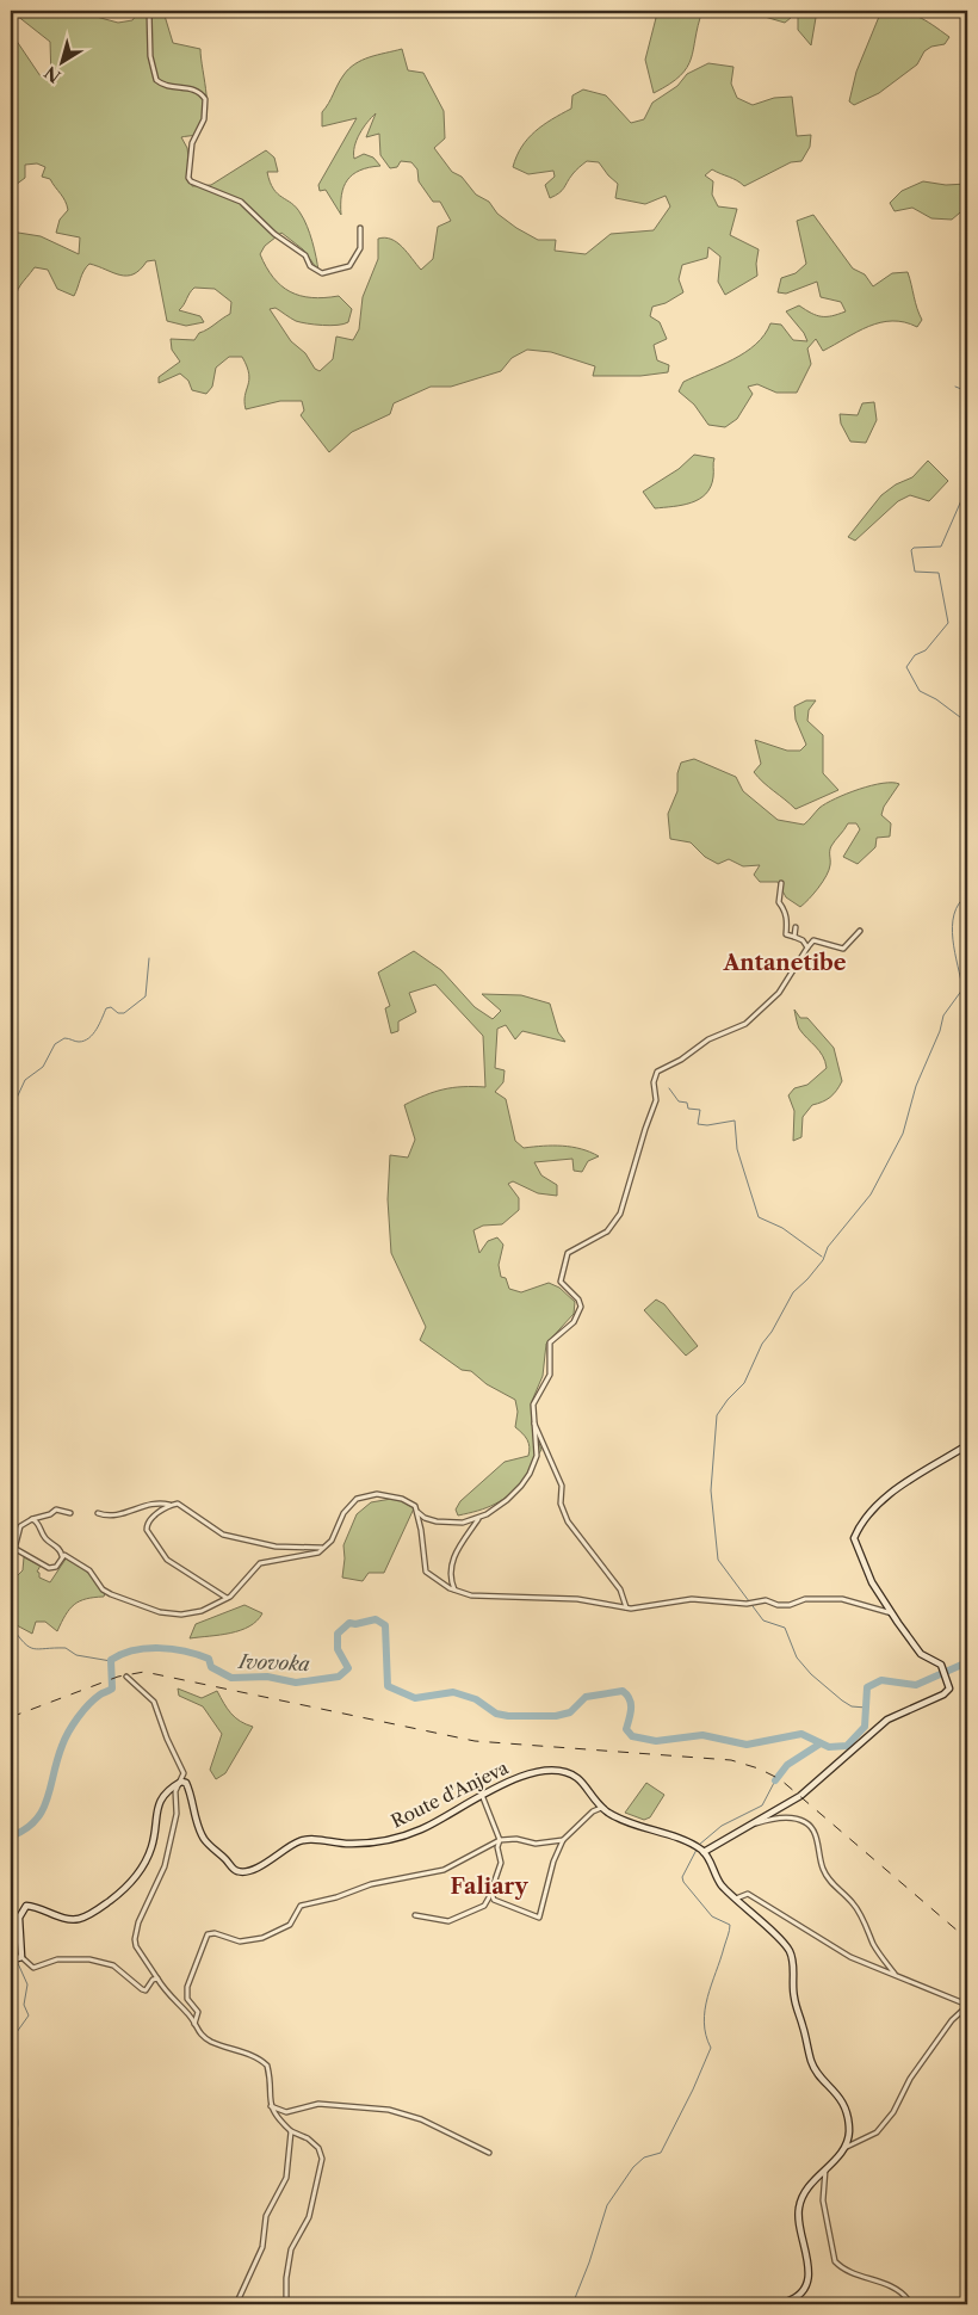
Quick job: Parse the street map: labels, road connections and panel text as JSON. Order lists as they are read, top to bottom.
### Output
{
  "streets": {
    "street": ["Route d'Anjeva"]
  },
  "districts": ["Antanetibe", "Faliary"],
  "water": ["Ivovoka"],
  "north": "bottom left"
}
